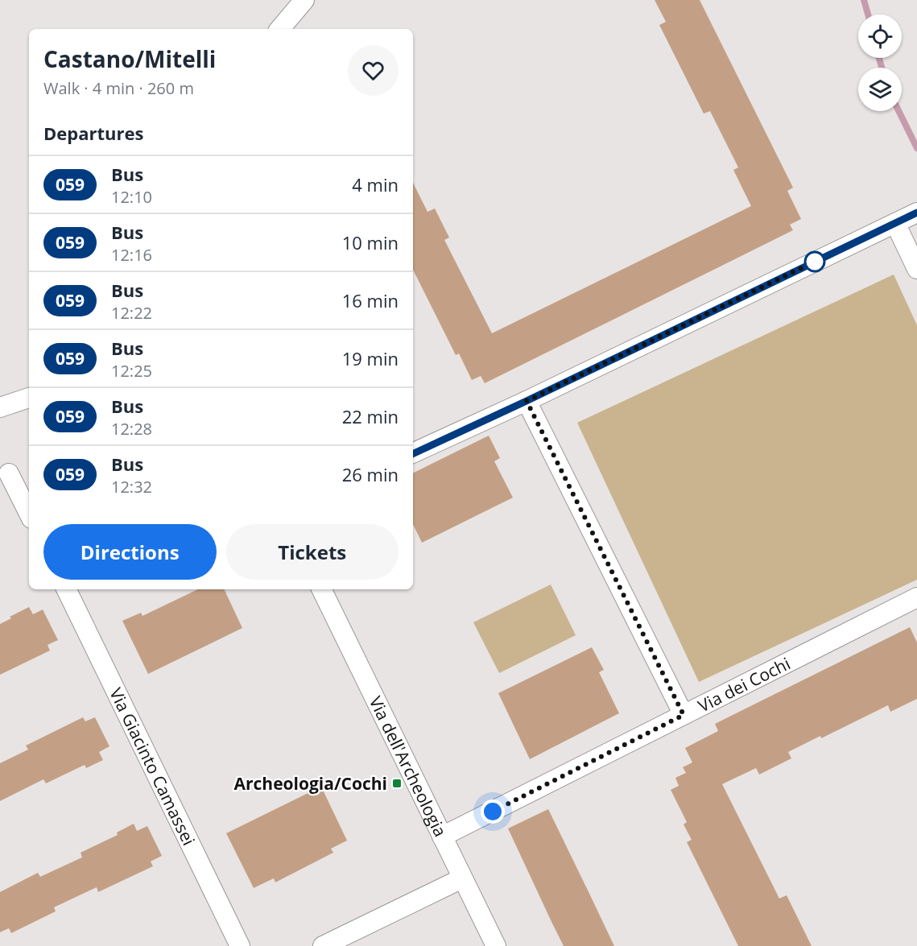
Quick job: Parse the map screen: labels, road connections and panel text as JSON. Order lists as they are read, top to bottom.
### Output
{
  "streets": {
    "street": ["Via dei Cochi", "Via Giacinto Camassei", "Via dell'Archeologia"]
  },
  "crossings": [
    ["Via dei Cochi", "Via dell'Archeologia"]
  ],
  "places": {
    "transit": ["Archeologia/Cochi"]
  },
  "lines": ["bus line 059"],
  "page": {
    "heading": [
      ["Castano/Mitelli", "Walk · 4 min · 260 m"],
      "Departures"
    ],
    "list": [
      {
        "mark": "059",
        "name": "Bus",
        "note": "12:10",
        "value": "4 min"
      },
      {
        "mark": "059",
        "name": "Bus",
        "note": "12:16",
        "value": "10 min"
      },
      {
        "mark": "059",
        "name": "Bus",
        "note": "12:22",
        "value": "16 min"
      },
      {
        "mark": "059",
        "name": "Bus",
        "note": "12:25",
        "value": "19 min"
      },
      {
        "mark": "059",
        "name": "Bus",
        "note": "12:28",
        "value": "22 min"
      },
      {
        "mark": "059",
        "name": "Bus",
        "note": "12:32",
        "value": "26 min"
      }
    ],
    "buttons": ["Directions", "Tickets"]
  }
}
